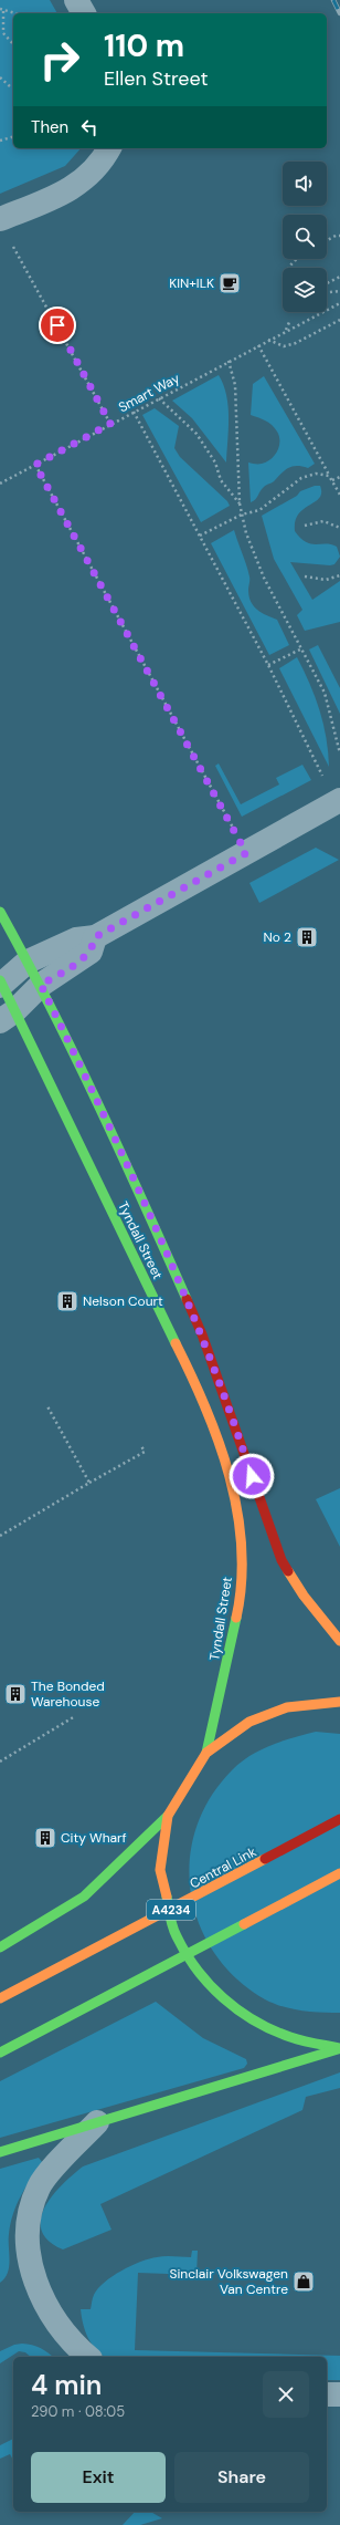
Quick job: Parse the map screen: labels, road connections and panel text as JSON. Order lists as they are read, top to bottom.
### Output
{
  "streets": {
    "street": ["Tyndall Street", "Central Link", "A4234"],
    "path": ["Smart Way"]
  },
  "places": {
    "cafe": ["KIN+ILK"],
    "building": [
      "No 2",
      "Nelson Court",
      "The Bonded Warehouse",
      "City Wharf"
    ],
    "shop": ["Sinclair Volkswagen Van Centre"]
  },
  "page": {
    "turn": ["110 m", "Ellen Street"],
    "then": "Then",
    "heading": ["4 min", "290 m · 08:05"],
    "buttons": ["Exit", "Share"]
  }
}
